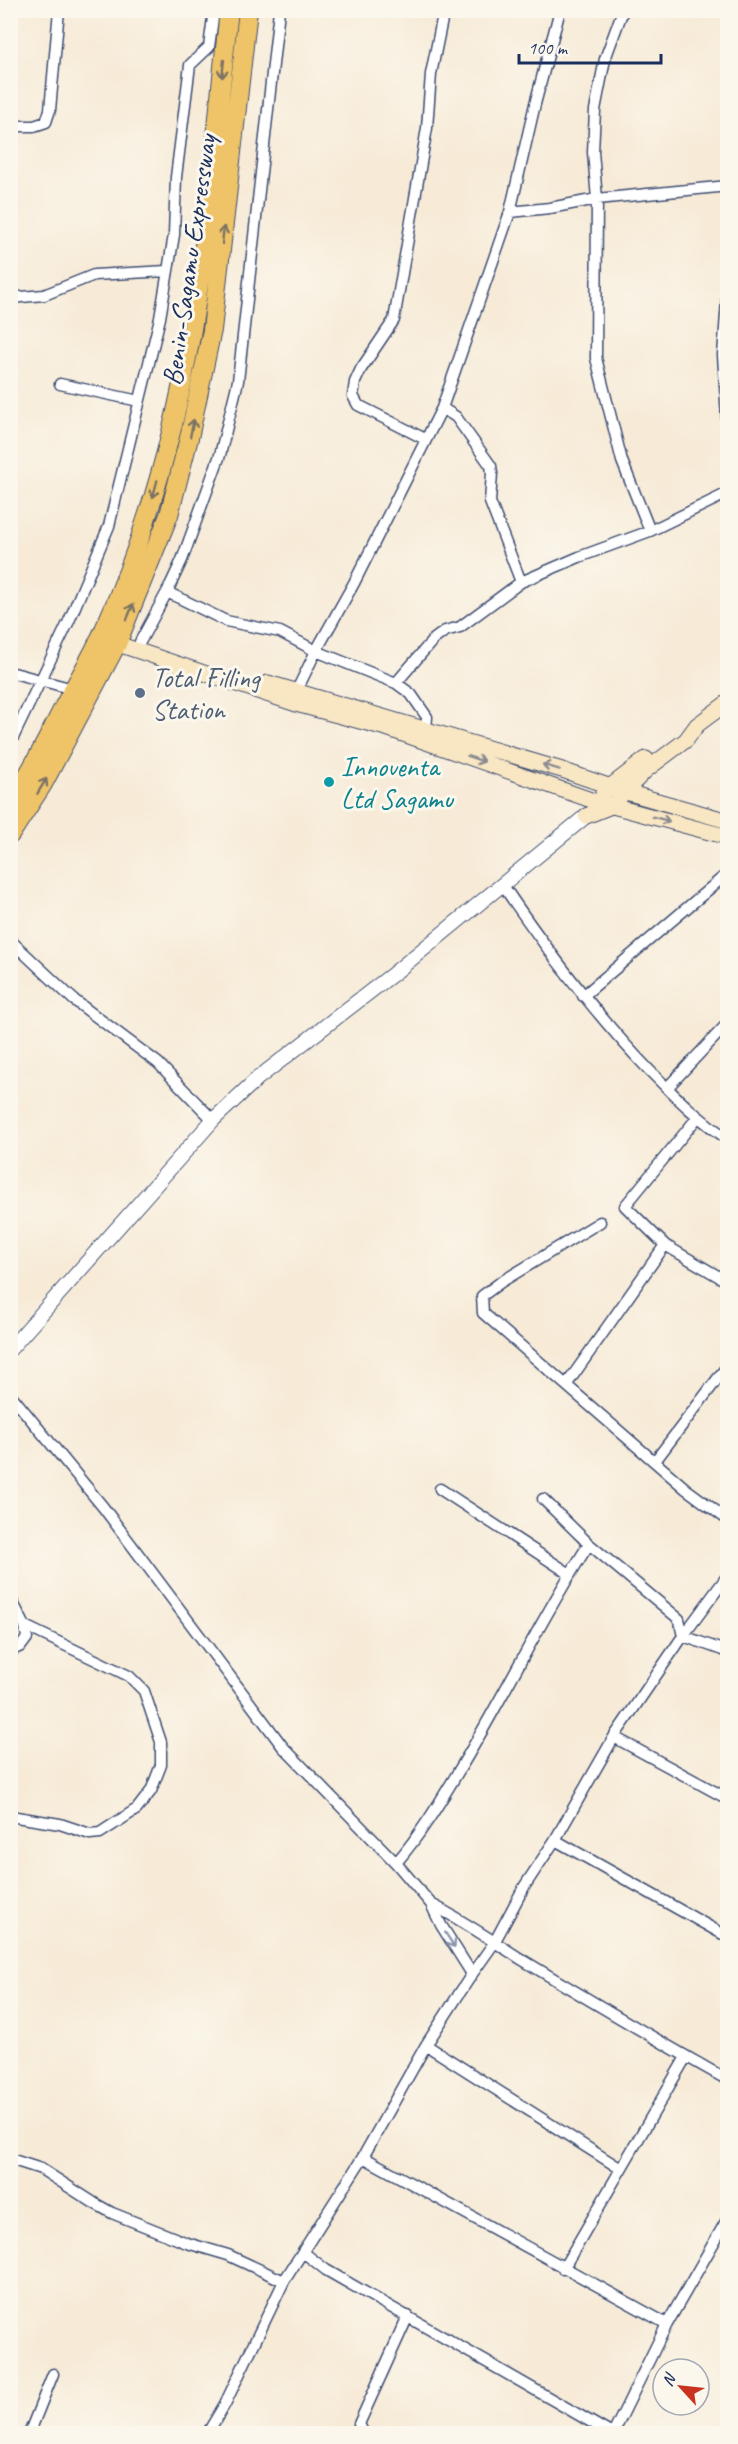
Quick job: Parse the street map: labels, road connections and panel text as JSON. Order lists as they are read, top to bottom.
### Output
{
  "streets": {
    "highway": ["Benin-Sagamu Expressway"]
  },
  "places": ["Total Filling Station", "Innoventa Ltd Sagamu"],
  "scale_bar": "100 m",
  "north": "top left"
}
